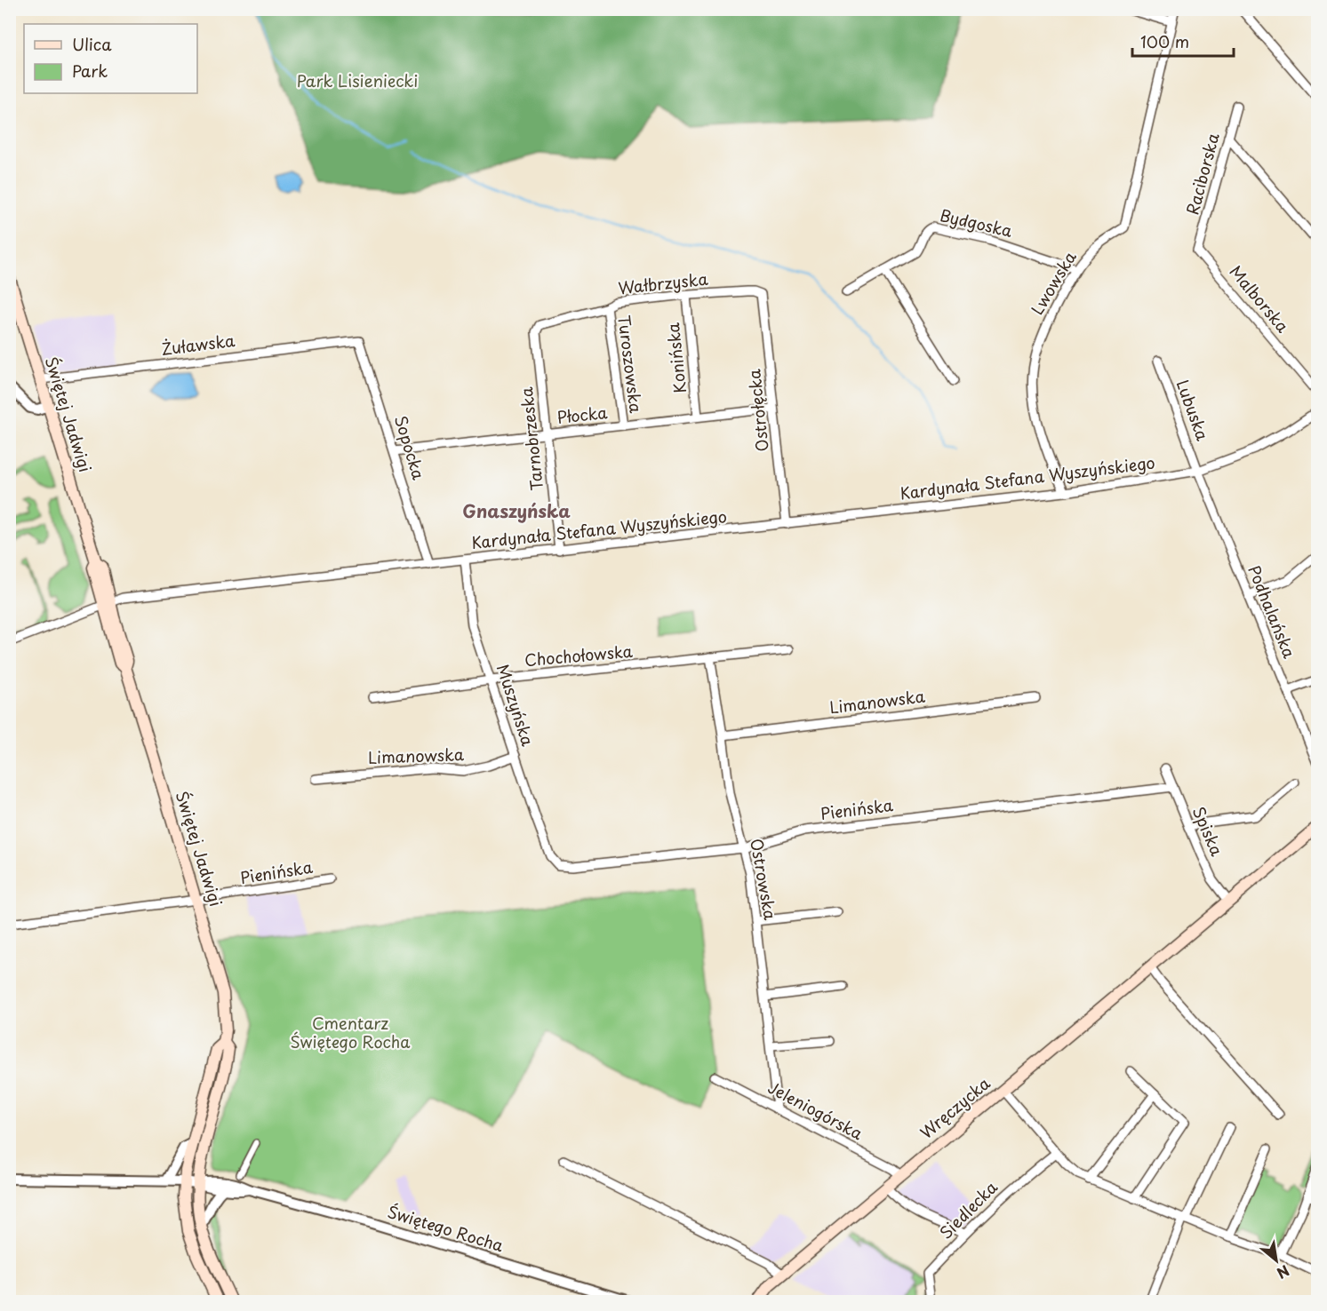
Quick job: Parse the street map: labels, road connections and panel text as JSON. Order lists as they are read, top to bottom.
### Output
{
  "streets": {
    "main road": ["Świętej Jadwigi", "Wręczycka"],
    "street": [
      "Raciborska",
      "Bydgoska",
      "Lwowska",
      "Wałbrzyska",
      "Malborska",
      "Żuławska",
      "Konińska",
      "Turoszowska",
      "Ostrołęcka",
      "Lubuska",
      "Płocka",
      "Tarnobrzeska",
      "Sopocka",
      "Kardynała Stefana Wyszyńskiego",
      "Podhalańska",
      "Chochołowska",
      "Limanowska",
      "Muszyńska",
      "Pienińska",
      "Spiska",
      "Ostrowska",
      "Jeleniogórska",
      "Siedlecka",
      "Świętego Rocha"
    ]
  },
  "crossings": [
    ["Raciborska", "Malborska"],
    ["Bydgoska", "Lwowska"],
    ["Lwowska", "Kardynała Stefana Wyszyńskiego"],
    ["Wałbrzyska", "Konińska"],
    ["Wałbrzyska", "Turoszowska"],
    ["Wałbrzyska", "Ostrołęcka"],
    ["Wałbrzyska", "Tarnobrzeska"],
    ["Żuławska", "Świętej Jadwigi"],
    ["Żuławska", "Sopocka"],
    ["Konińska", "Płocka"],
    ["Turoszowska", "Płocka"],
    ["Ostrołęcka", "Płocka"],
    ["Ostrołęcka", "Kardynała Stefana Wyszyńskiego"],
    ["Lubuska", "Kardynała Stefana Wyszyńskiego"],
    ["Lubuska", "Podhalańska"],
    ["Świętej Jadwigi", "Kardynała Stefana Wyszyńskiego"],
    ["Świętej Jadwigi", "Pienińska"],
    ["Świętej Jadwigi", "Świętego Rocha"],
    ["Płocka", "Tarnobrzeska"],
    ["Płocka", "Sopocka"],
    ["Tarnobrzeska", "Kardynała Stefana Wyszyńskiego"],
    ["Sopocka", "Kardynała Stefana Wyszyńskiego"],
    ["Kardynała Stefana Wyszyńskiego", "Podhalańska"],
    ["Kardynała Stefana Wyszyńskiego", "Muszyńska"],
    ["Chochołowska", "Muszyńska"],
    ["Chochołowska", "Ostrowska"],
    ["Limanowska", "Muszyńska"],
    ["Limanowska", "Ostrowska"],
    ["Muszyńska", "Pienińska"],
    ["Pienińska", "Spiska"],
    ["Pienińska", "Ostrowska"],
    ["Spiska", "Wręczycka"],
    ["Ostrowska", "Jeleniogórska"],
    ["Wręczycka", "Jeleniogórska"]
  ],
  "districts": ["Gnaszyńska"],
  "parks": ["Park Lisieniecki", "Cmentarz Świętego Rocha"],
  "legend": ["Ulica", "Park"],
  "scale_bar": "100 m",
  "north": "bottom right"
}
